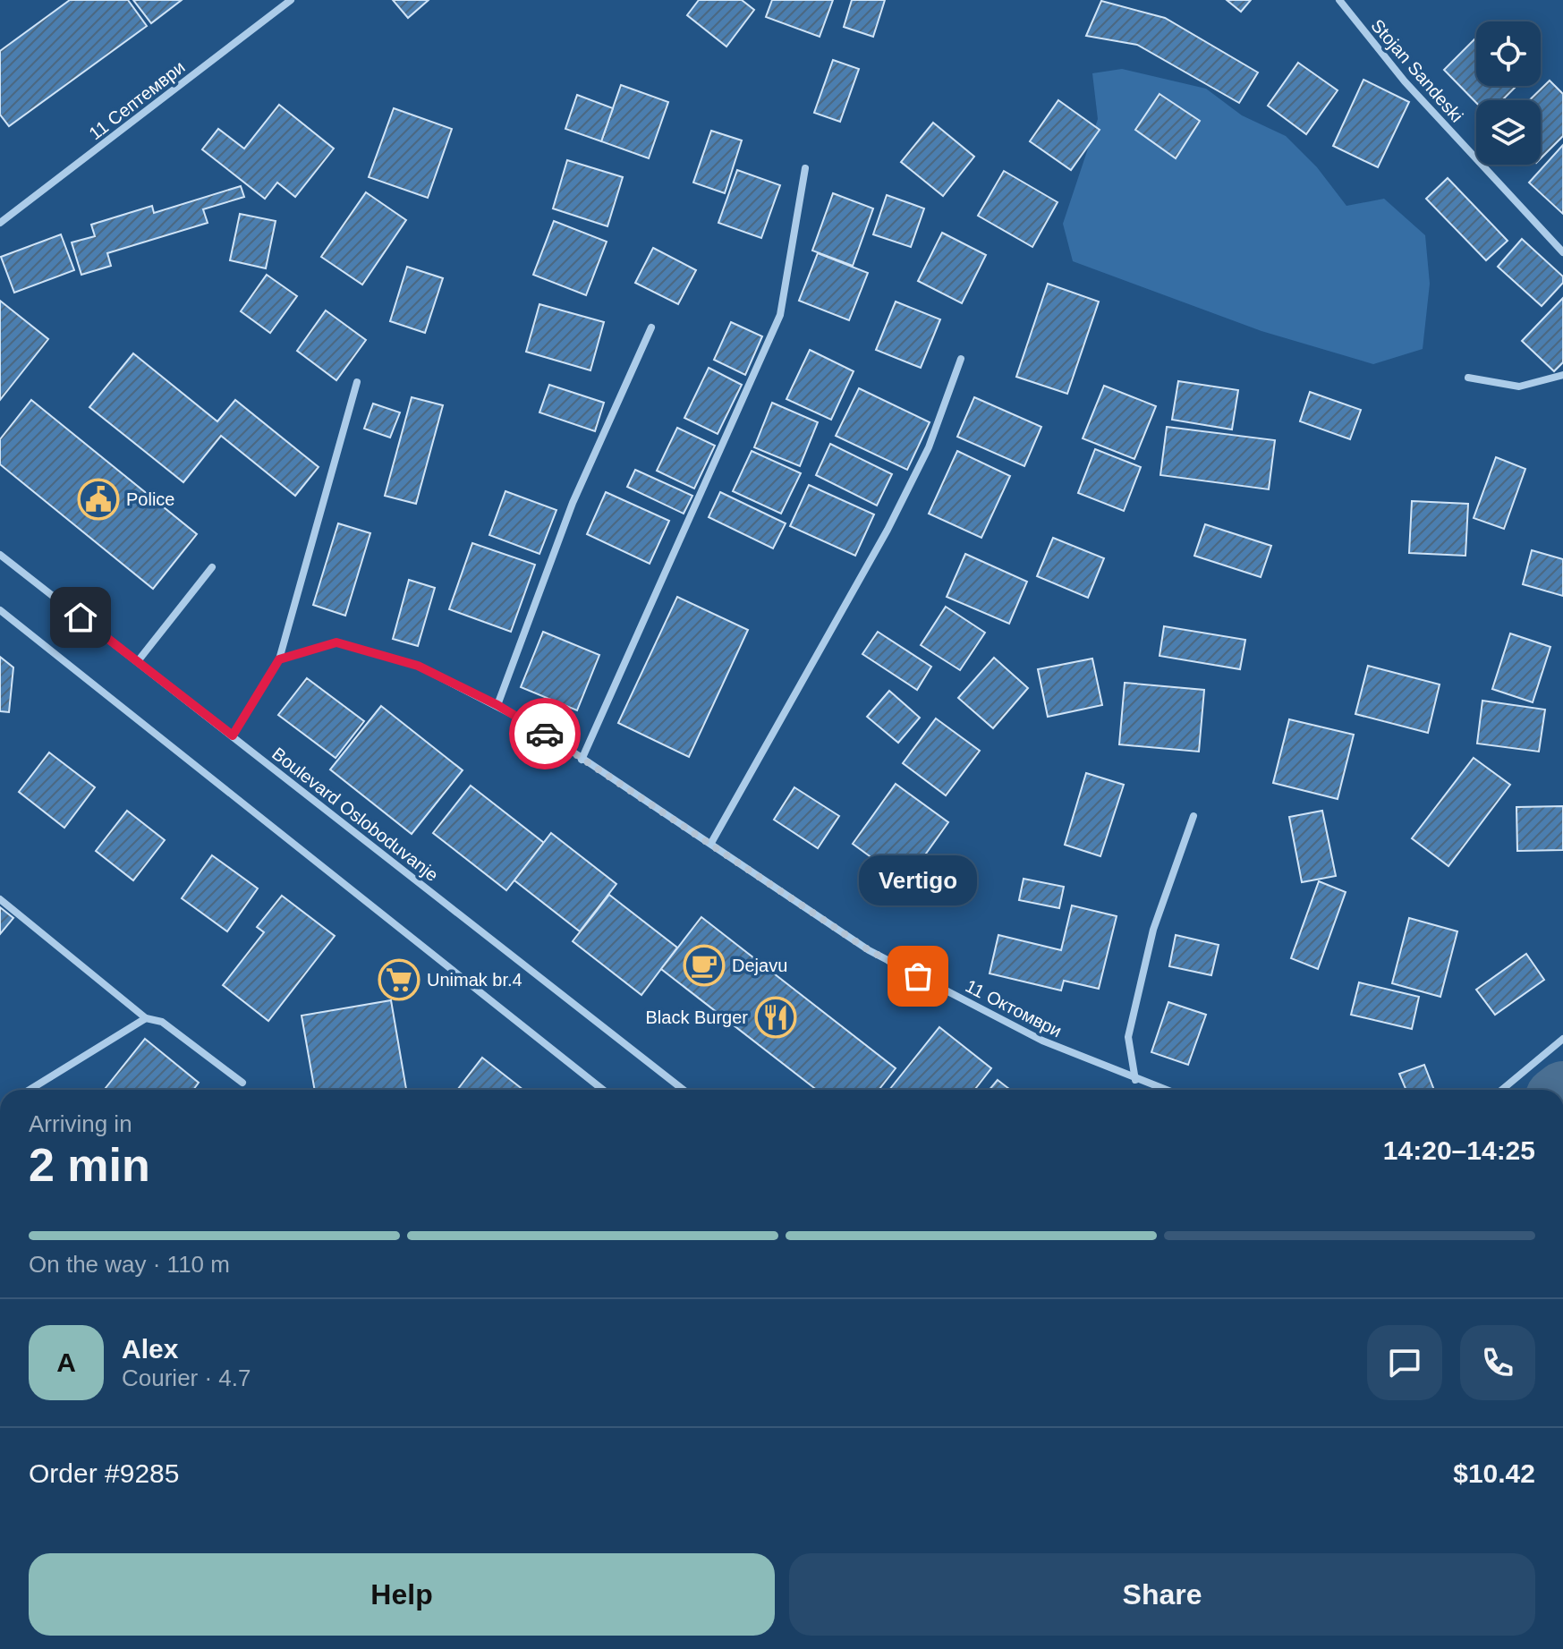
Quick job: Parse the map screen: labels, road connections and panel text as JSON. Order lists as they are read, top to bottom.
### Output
{
  "streets": {
    "street": [
      "Stojan Sandeski",
      "11 Септември",
      "Boulevard Osloboduvanje",
      "11 Октомври"
    ]
  },
  "places": {
    "public building": ["Police"],
    "cafe": ["Dejavu"],
    "other": ["Vertigo"],
    "supermarket": ["Unimak br.4"],
    "restaurant": ["Black Burger"]
  },
  "page": {
    "bubble": "Vertigo",
    "heading": ["2 min", "Arriving in", "14:20–14:25"],
    "panel": [
      "Alex",
      "Courier · 4.7",
      "Order #9285",
      "$10.42"
    ],
    "bar": "On the way · 110 m",
    "round": "A",
    "buttons": ["Help", "Share"]
  }
}
